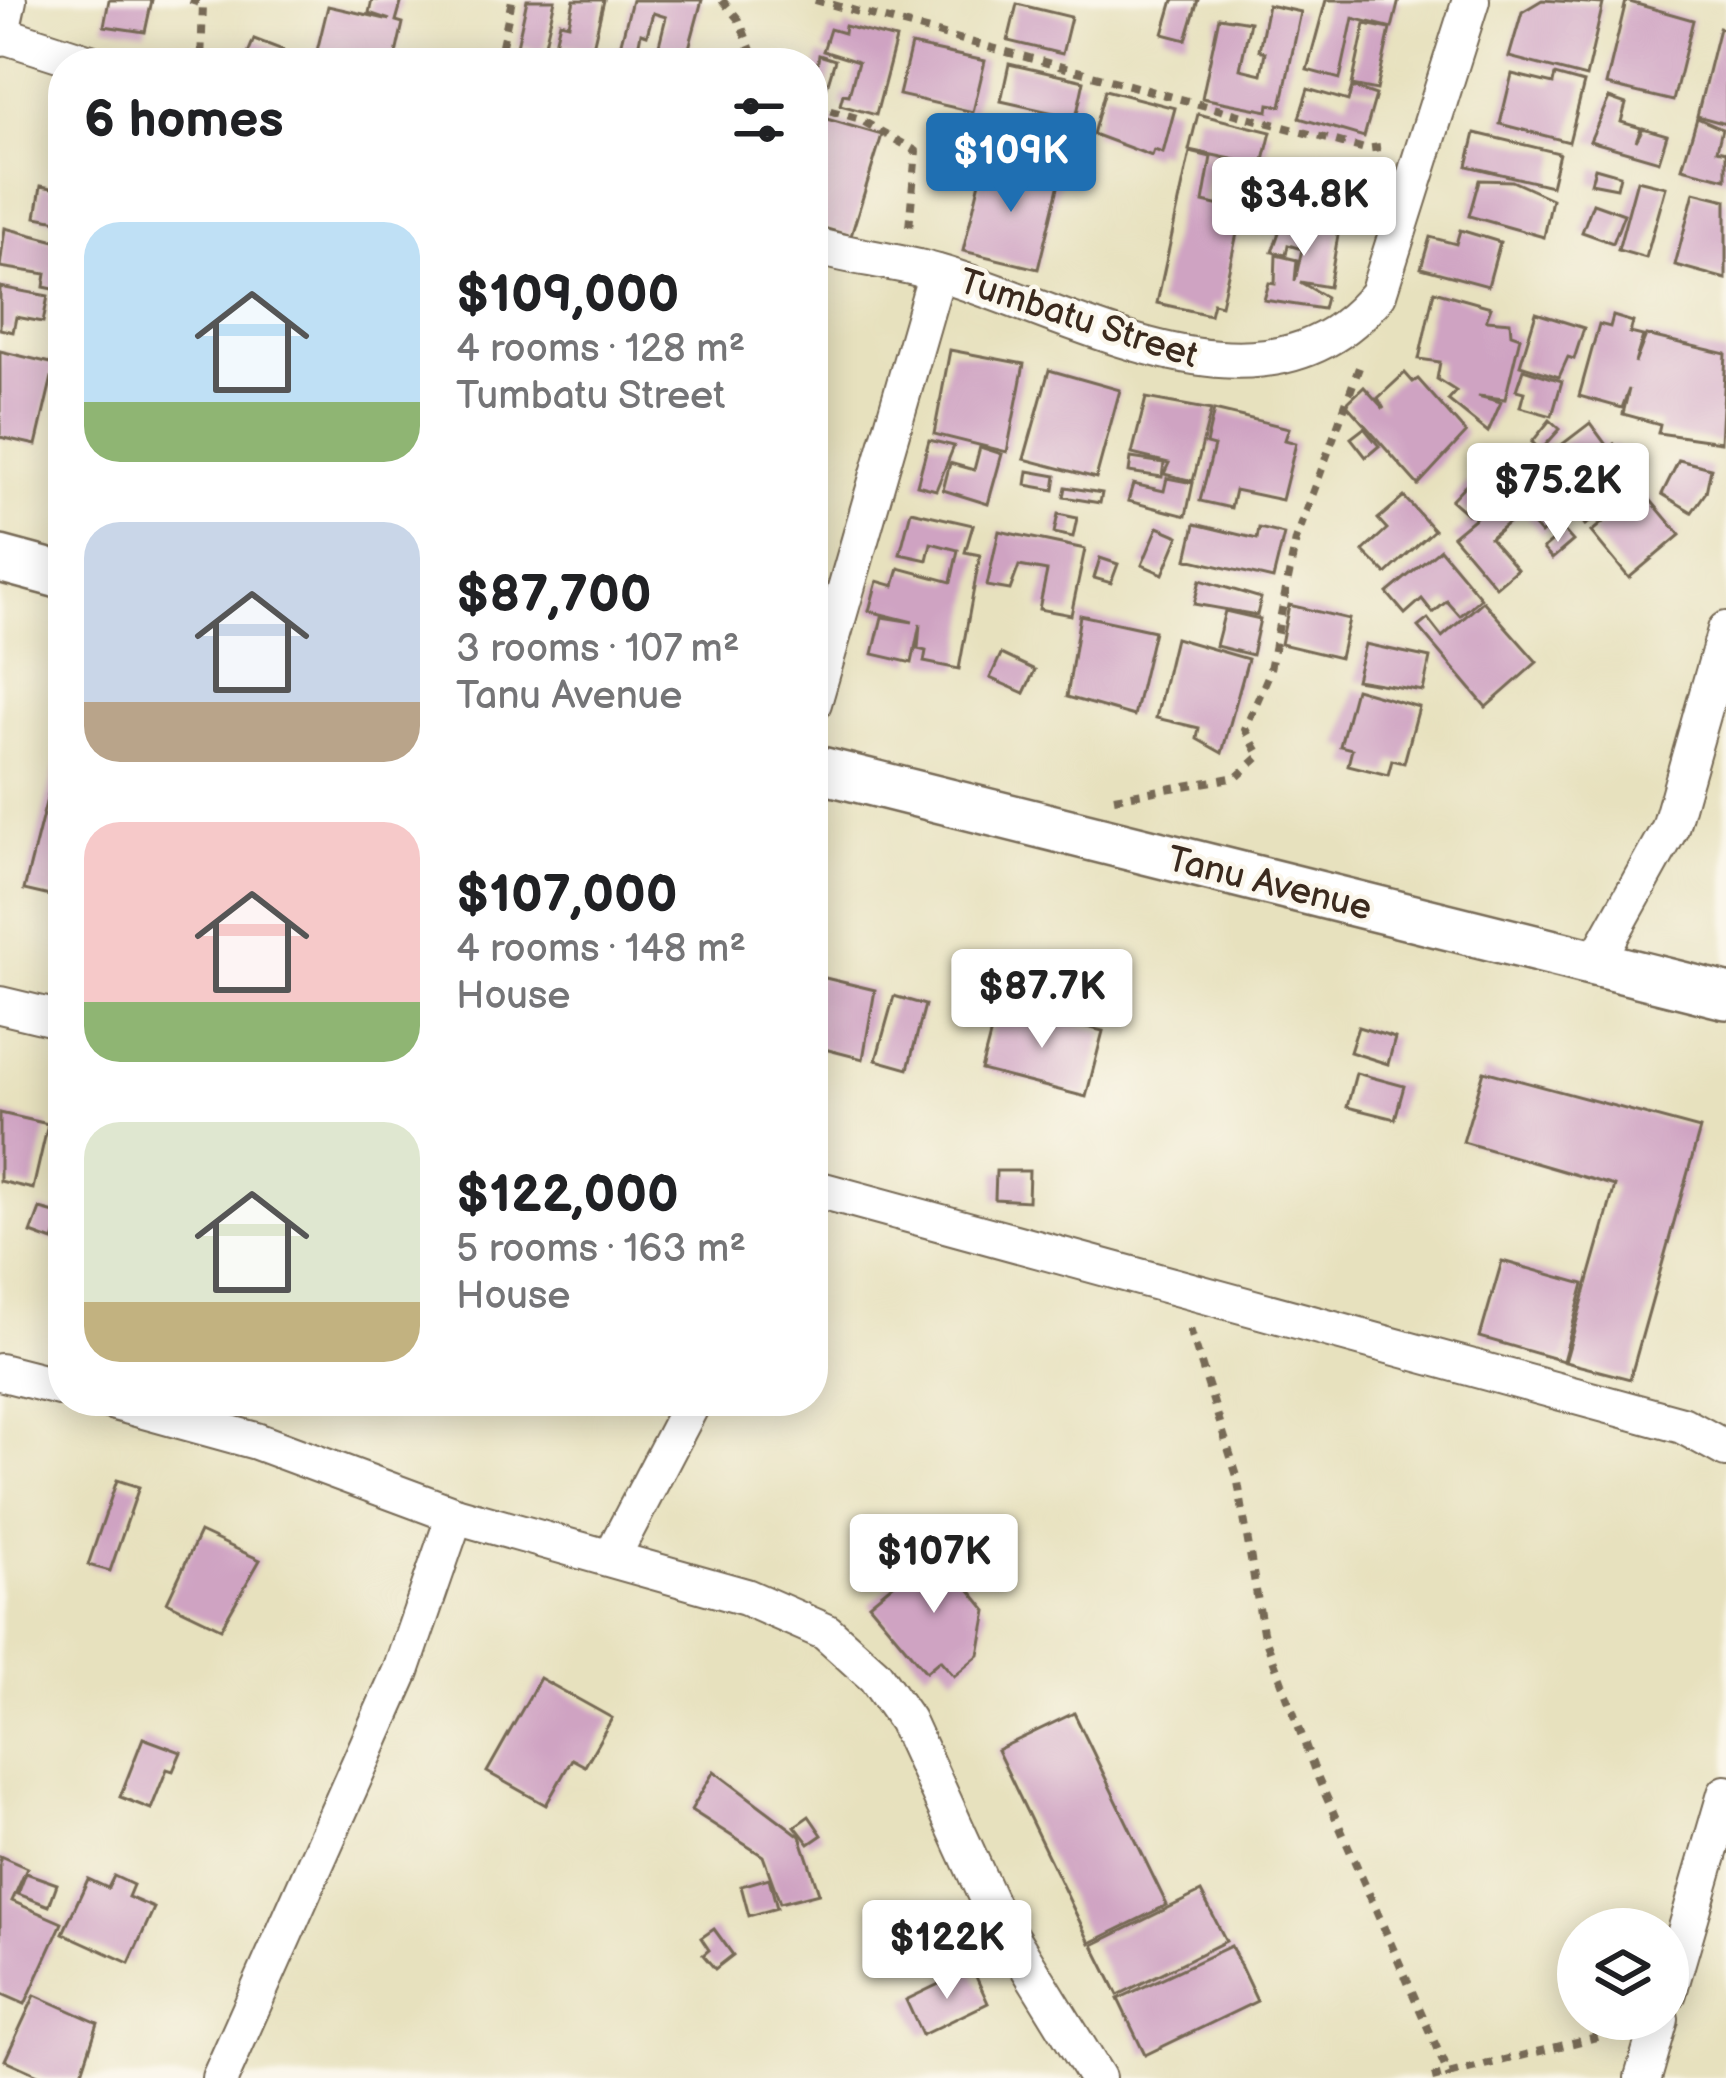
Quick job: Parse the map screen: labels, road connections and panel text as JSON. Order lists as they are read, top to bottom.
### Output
{
  "streets": {
    "street": ["Tumbatu Street", "Tanu Avenue"]
  },
  "page": {
    "heading": "6 homes",
    "price": [
      "$109K",
      "$34.8K",
      "$75.2K",
      "$87.7K",
      "$107K",
      "$122K"
    ],
    "list": [
      {
        "name": "$109,000",
        "note": "4 rooms · 128 m² · Tumbatu Street"
      },
      {
        "name": "$87,700",
        "note": "3 rooms · 107 m² · Tanu Avenue"
      },
      {
        "name": "$107,000",
        "note": "4 rooms · 148 m² · House"
      },
      {
        "name": "$122,000",
        "note": "5 rooms · 163 m² · House"
      }
    ]
  }
}
